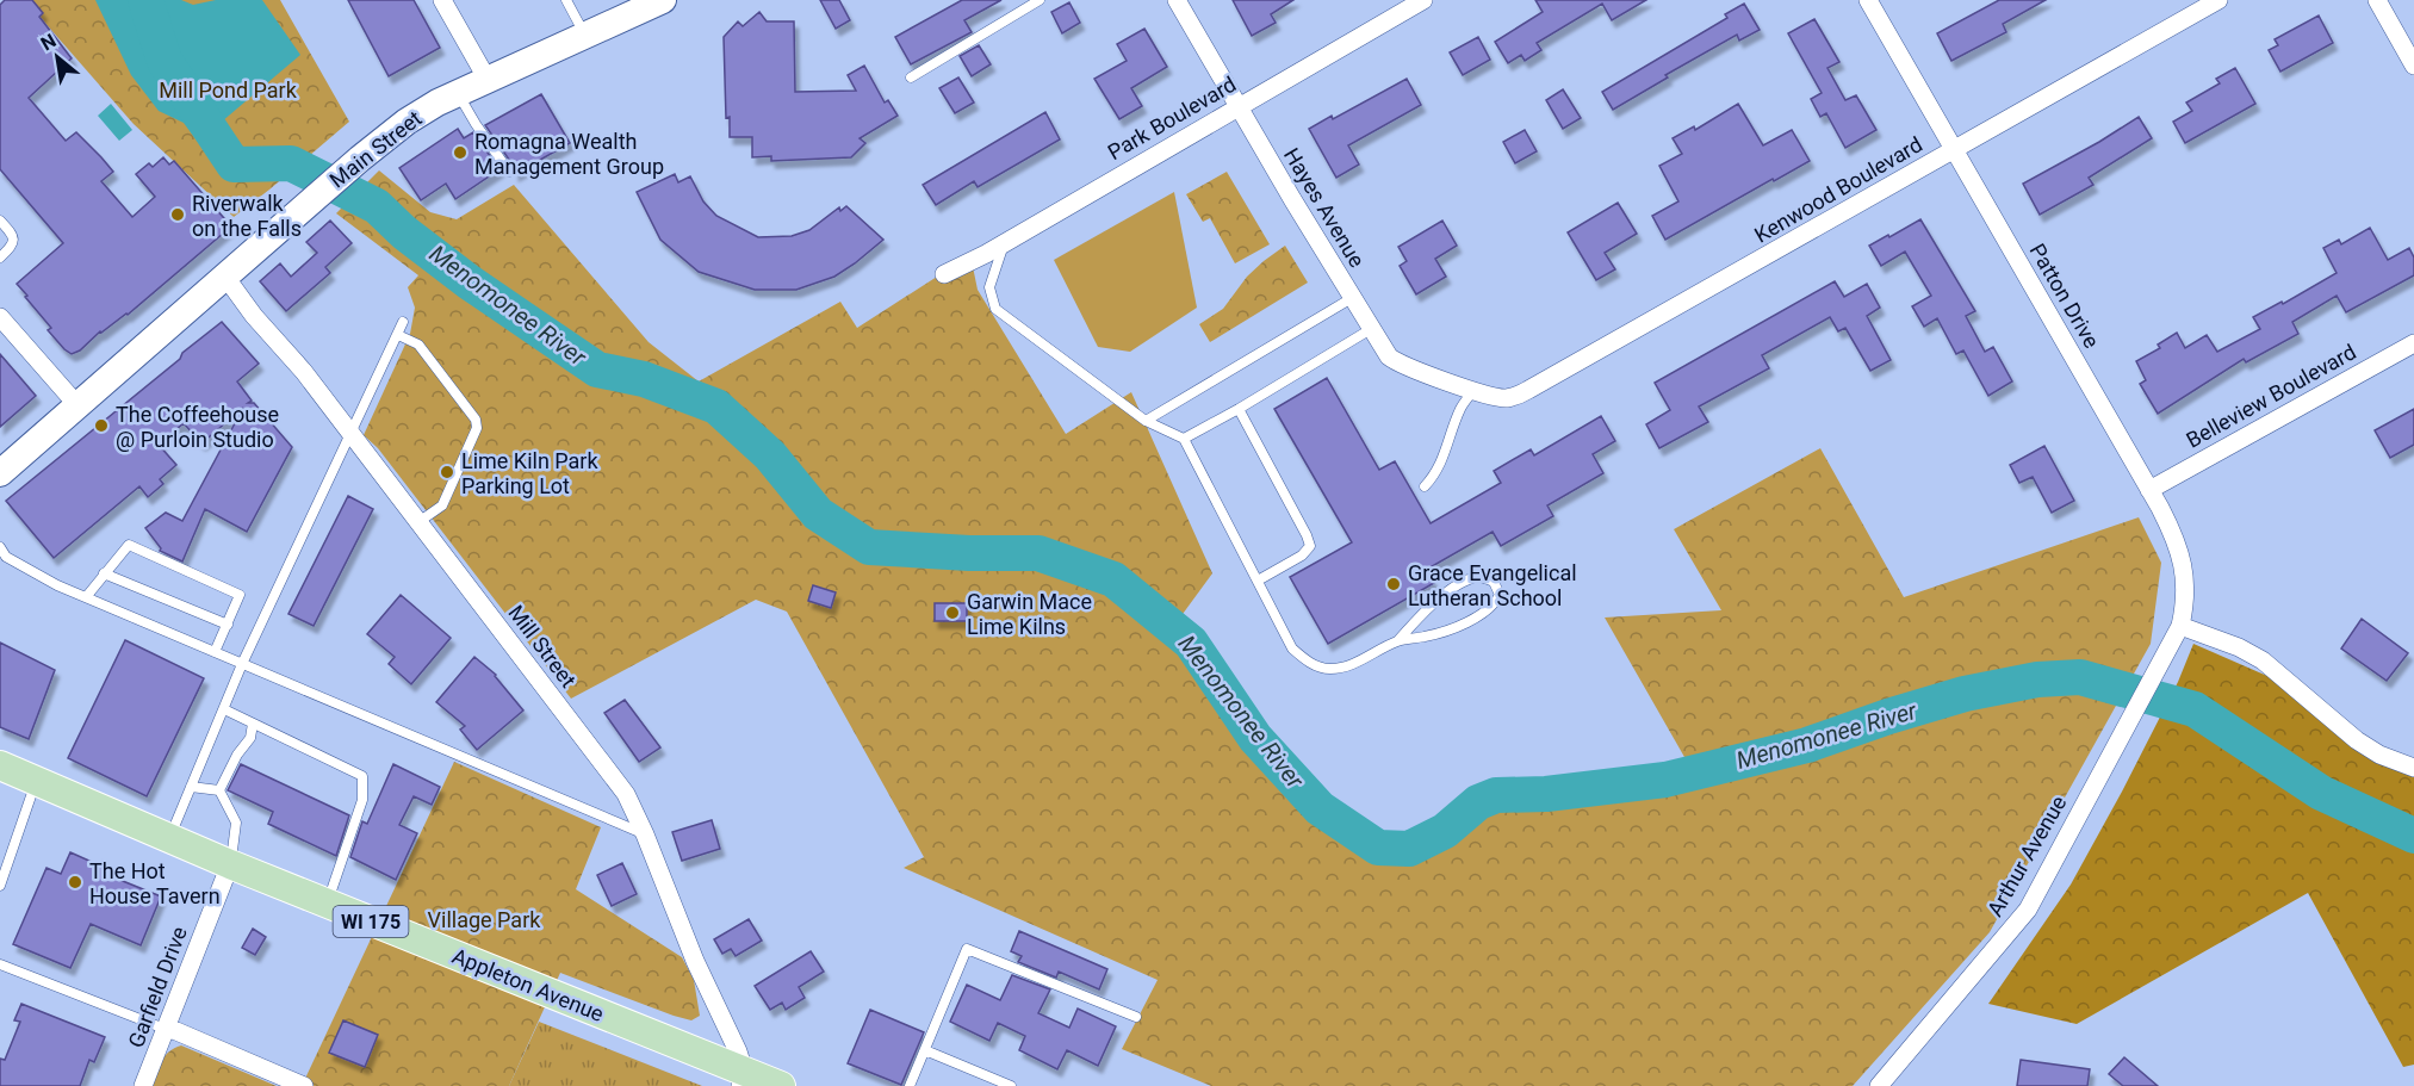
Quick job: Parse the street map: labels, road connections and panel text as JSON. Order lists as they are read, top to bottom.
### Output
{
  "streets": {
    "main road": ["Main Street", "WI 175", "Appleton Avenue"],
    "street": [
      "Park Boulevard",
      "Kenwood Boulevard",
      "Hayes Avenue",
      "Patton Drive",
      "Belleview Boulevard",
      "Mill Street",
      "Arthur Avenue",
      "Garfield Drive"
    ]
  },
  "crossings": [
    ["Park Boulevard", "Hayes Avenue"],
    ["Main Street", "Mill Street"],
    ["Kenwood Boulevard", "Hayes Avenue"],
    ["Kenwood Boulevard", "Patton Drive"],
    ["Patton Drive", "Belleview Boulevard"],
    ["Patton Drive", "Arthur Avenue"],
    ["Mill Street", "Appleton Avenue"],
    ["Appleton Avenue", "Garfield Drive"]
  ],
  "water": ["Menomonee River"],
  "parks": ["Mill Pond Park", "Village Park"],
  "places": [
    "Romagna Wealth Management Group",
    "Riverwalk on the Falls",
    "The Coffeehouse @ Purloin Studio",
    "Lime Kiln Park Parking Lot",
    "Grace Evangelical Lutheran School",
    "Garwin Mace Lime Kilns",
    "The Hot House Tavern"
  ],
  "north": "top left"
}
